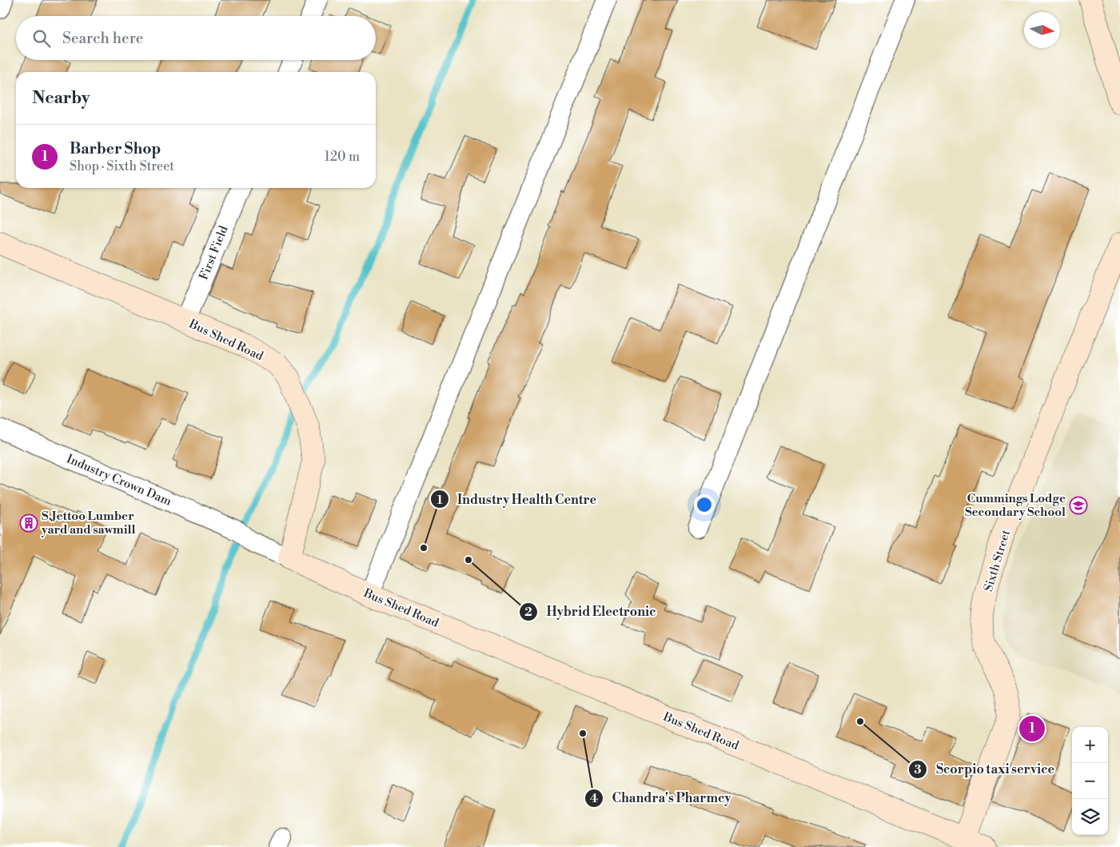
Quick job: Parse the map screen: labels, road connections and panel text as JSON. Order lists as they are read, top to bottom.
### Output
{
  "streets": {
    "street": [
      "First Field",
      "Bus Shed Road",
      "Industry Crown Dam",
      "Sixth Street"
    ]
  },
  "crossings": [
    ["First Field", "Bus Shed Road"],
    ["Bus Shed Road", "Industry Crown Dam"],
    ["Bus Shed Road", "Sixth Street"]
  ],
  "places": {
    "school or university": ["Cummings Lodge Secondary School"],
    "building": ["S.Jettoo Lumber yard and sawmill"],
    "other": [
      "Industry Health Centre",
      "Hybrid Electronic",
      "Scorpio taxi service",
      "Chandra's Pharmcy"
    ]
  },
  "north": "right",
  "page": {
    "search": "Search here",
    "heading": "Nearby",
    "list": [
      {
        "mark": "1",
        "name": "Barber Shop",
        "note": "Shop · Sixth Street",
        "value": "120 m"
      }
    ],
    "pins": "1",
    "map_buttons": ["+", "−"]
  }
}
